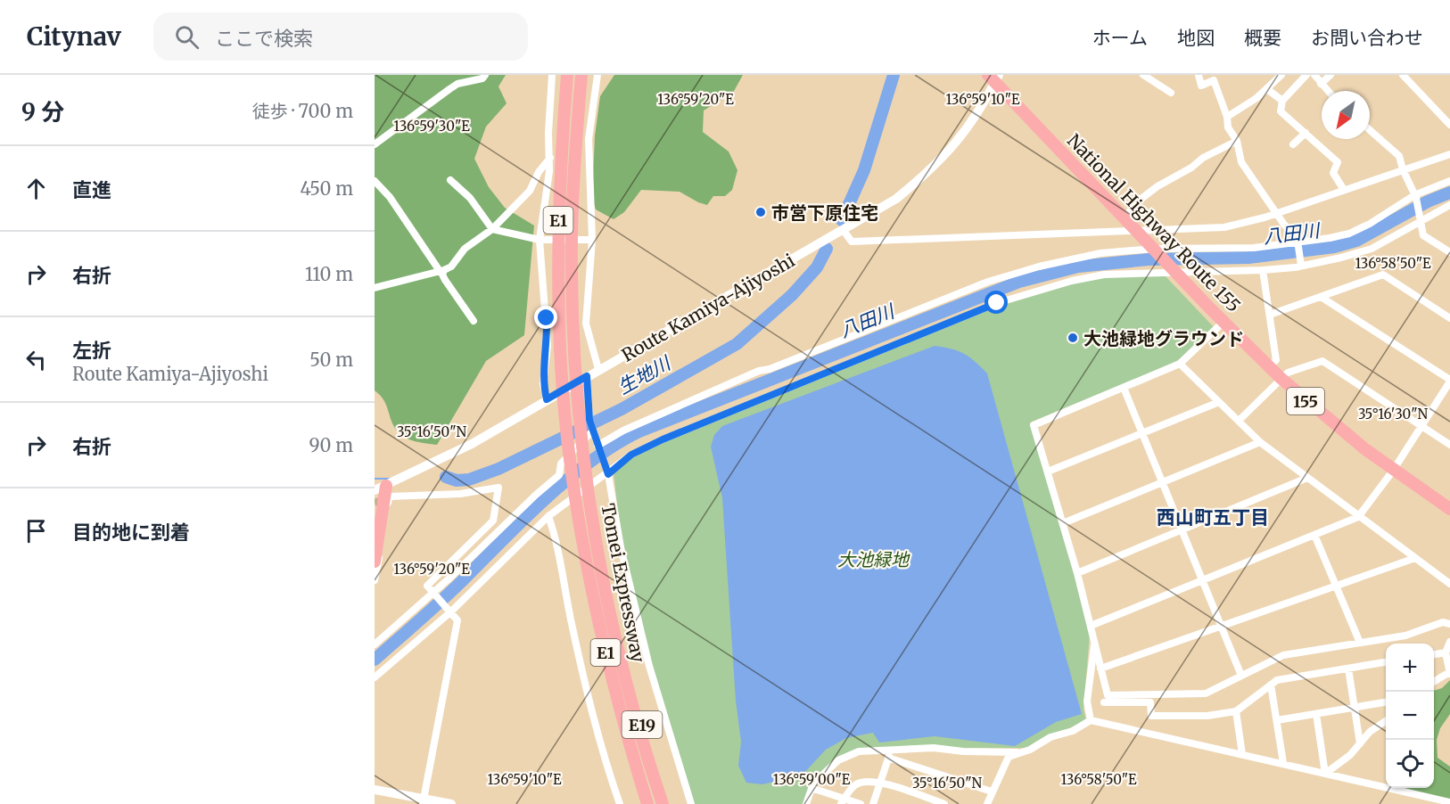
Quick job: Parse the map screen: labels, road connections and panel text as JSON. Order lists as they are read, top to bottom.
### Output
{
  "streets": {
    "highway": [
      "E1",
      "National Highway Route 155",
      "155",
      "Tomei Expressway",
      "E19"
    ],
    "main road": ["Route Kamiya-Ajiyoshi"]
  },
  "crossings": [
    ["National Highway Route 155", "Route Kamiya-Ajiyoshi"],
    ["Tomei Expressway", "E19"]
  ],
  "districts": ["西山町五丁目"],
  "water": ["八田川", "生地川"],
  "parks": ["大池緑地"],
  "places": ["市営下原住宅", "大池緑地グラウンド"],
  "north": "bottom left",
  "page": {
    "header": "Citynav",
    "search": "ここで検索",
    "nav": [
      "ホーム",
      "地図",
      "概要",
      "お問い合わせ"
    ],
    "heading": ["9 分", "徒歩 · 700 m"],
    "list": [
      ["直進", "450 m"],
      ["右折", "110 m"],
      ["左折", "Route Kamiya-Ajiyoshi", "50 m"],
      ["右折", "90 m"],
      "目的地に到着"
    ],
    "map_buttons": ["+", "−"]
  },
  "coordinates": [
    "136°59'20\"E",
    "136°59'10\"E",
    "136°59'30\"E",
    "136°58'50\"E",
    "35°16'30\"N",
    "35°16'50\"N",
    "136°59'00\"E"
  ]
}
